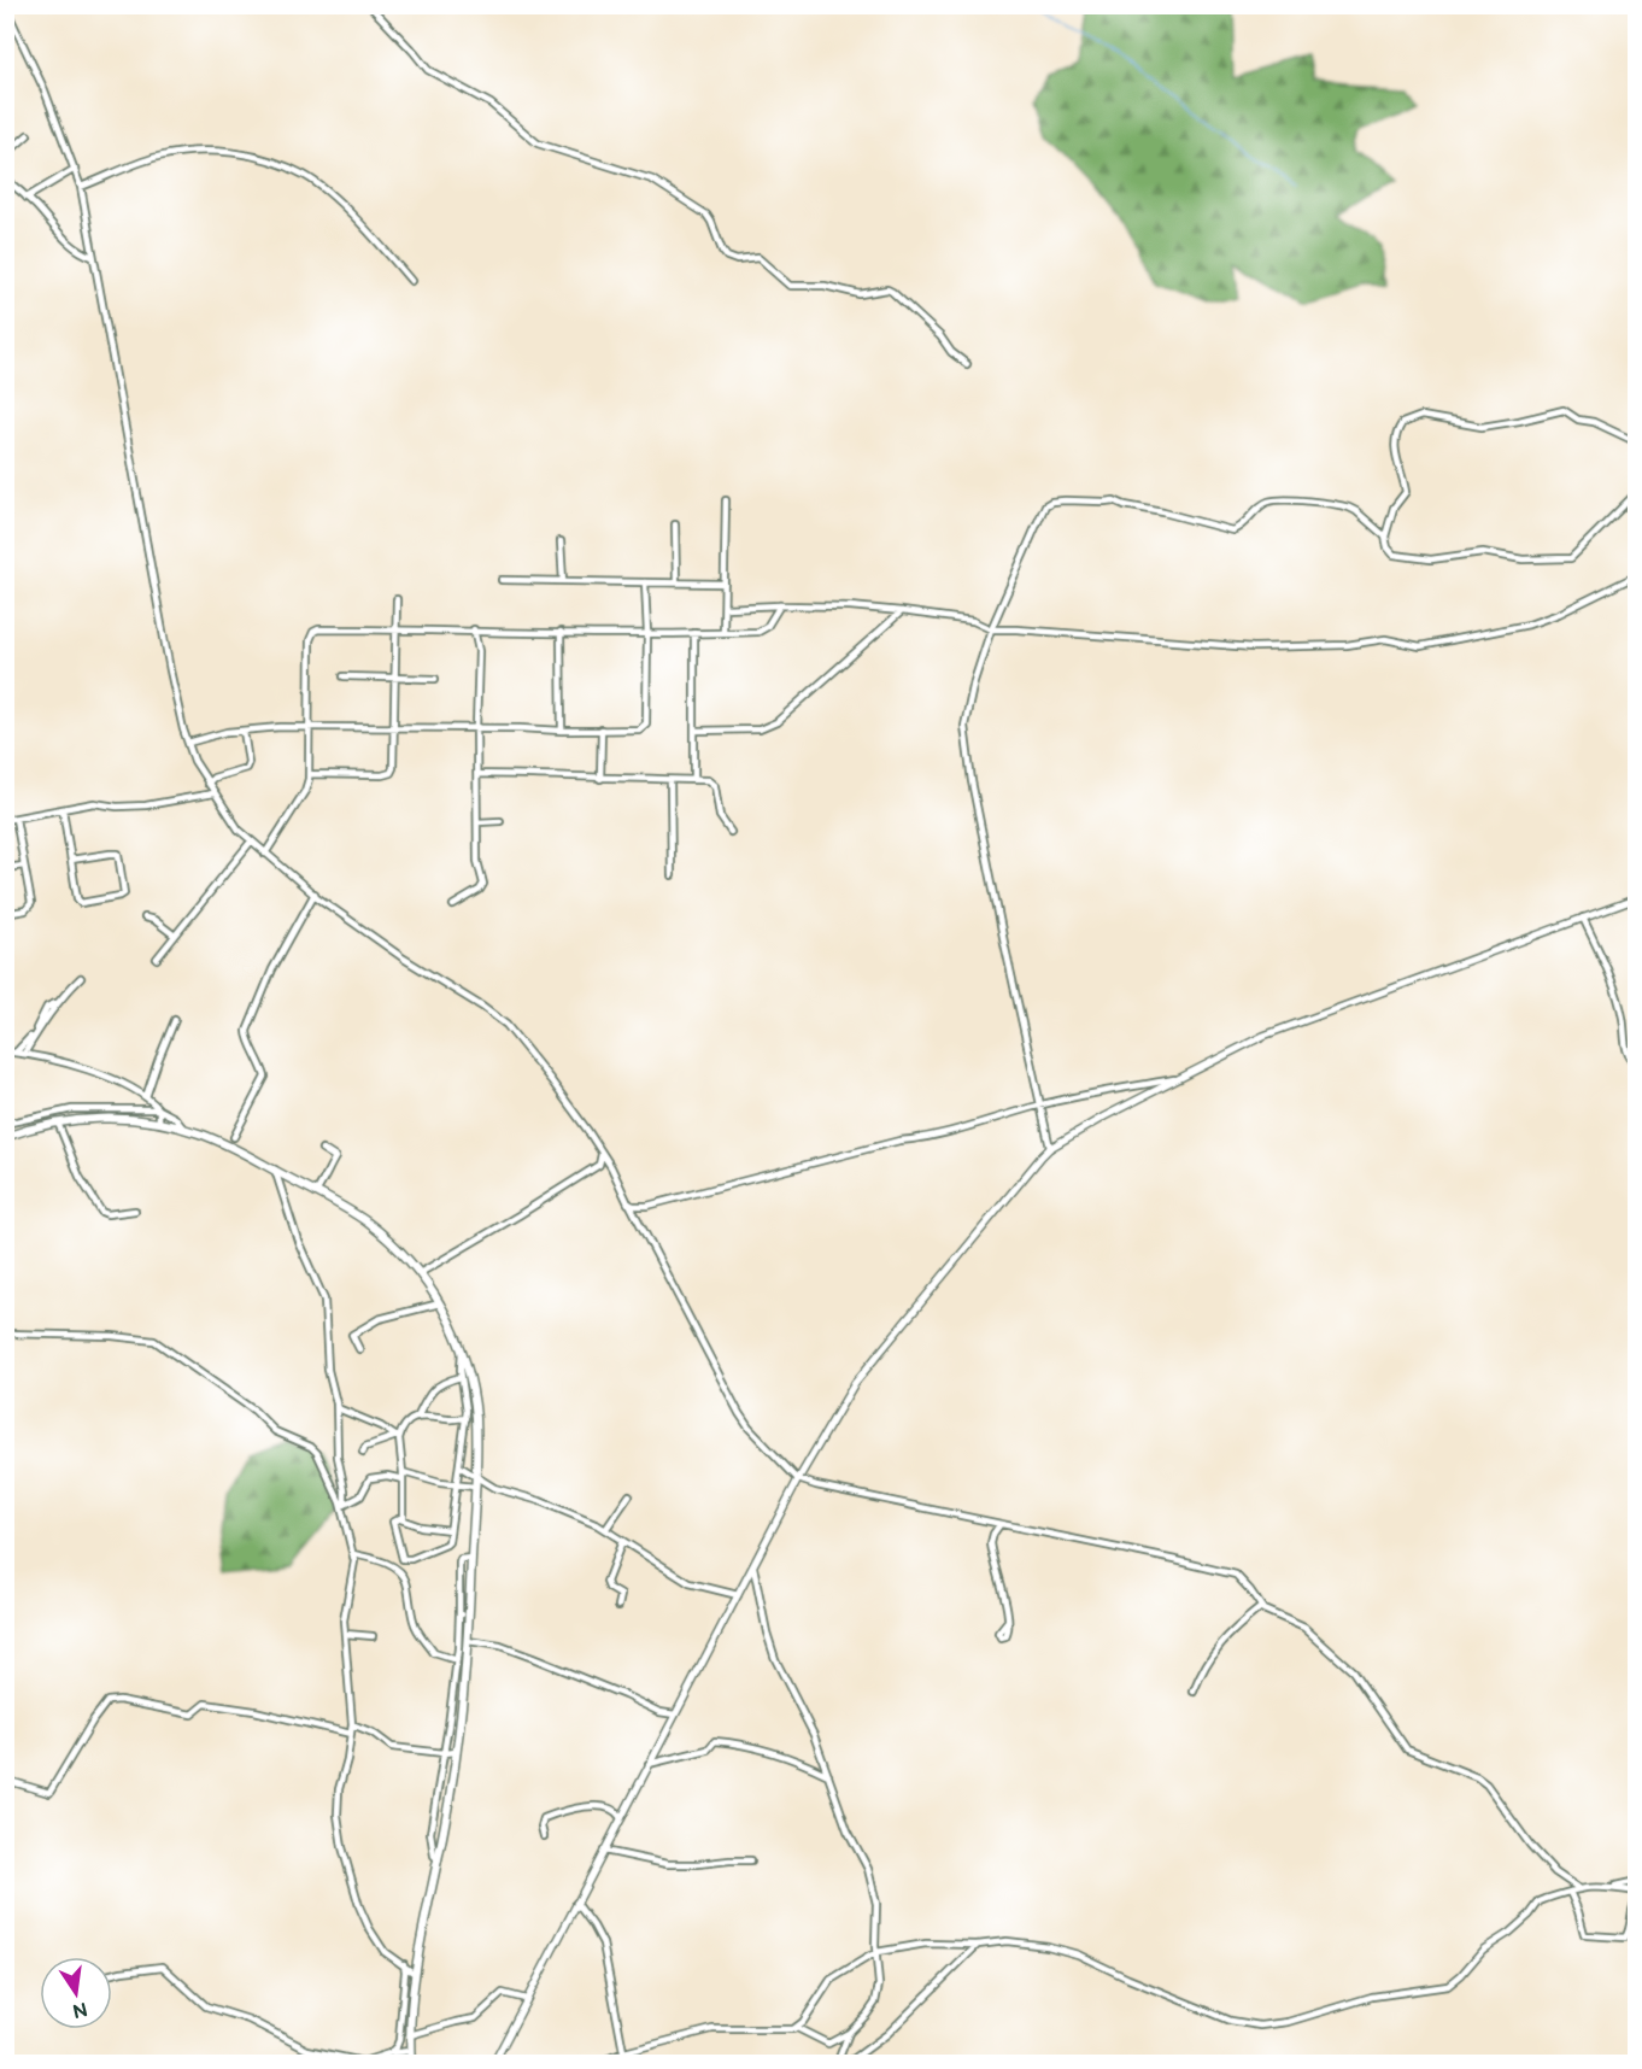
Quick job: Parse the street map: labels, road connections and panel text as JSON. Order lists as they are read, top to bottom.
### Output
{
  "north": "bottom"
}
